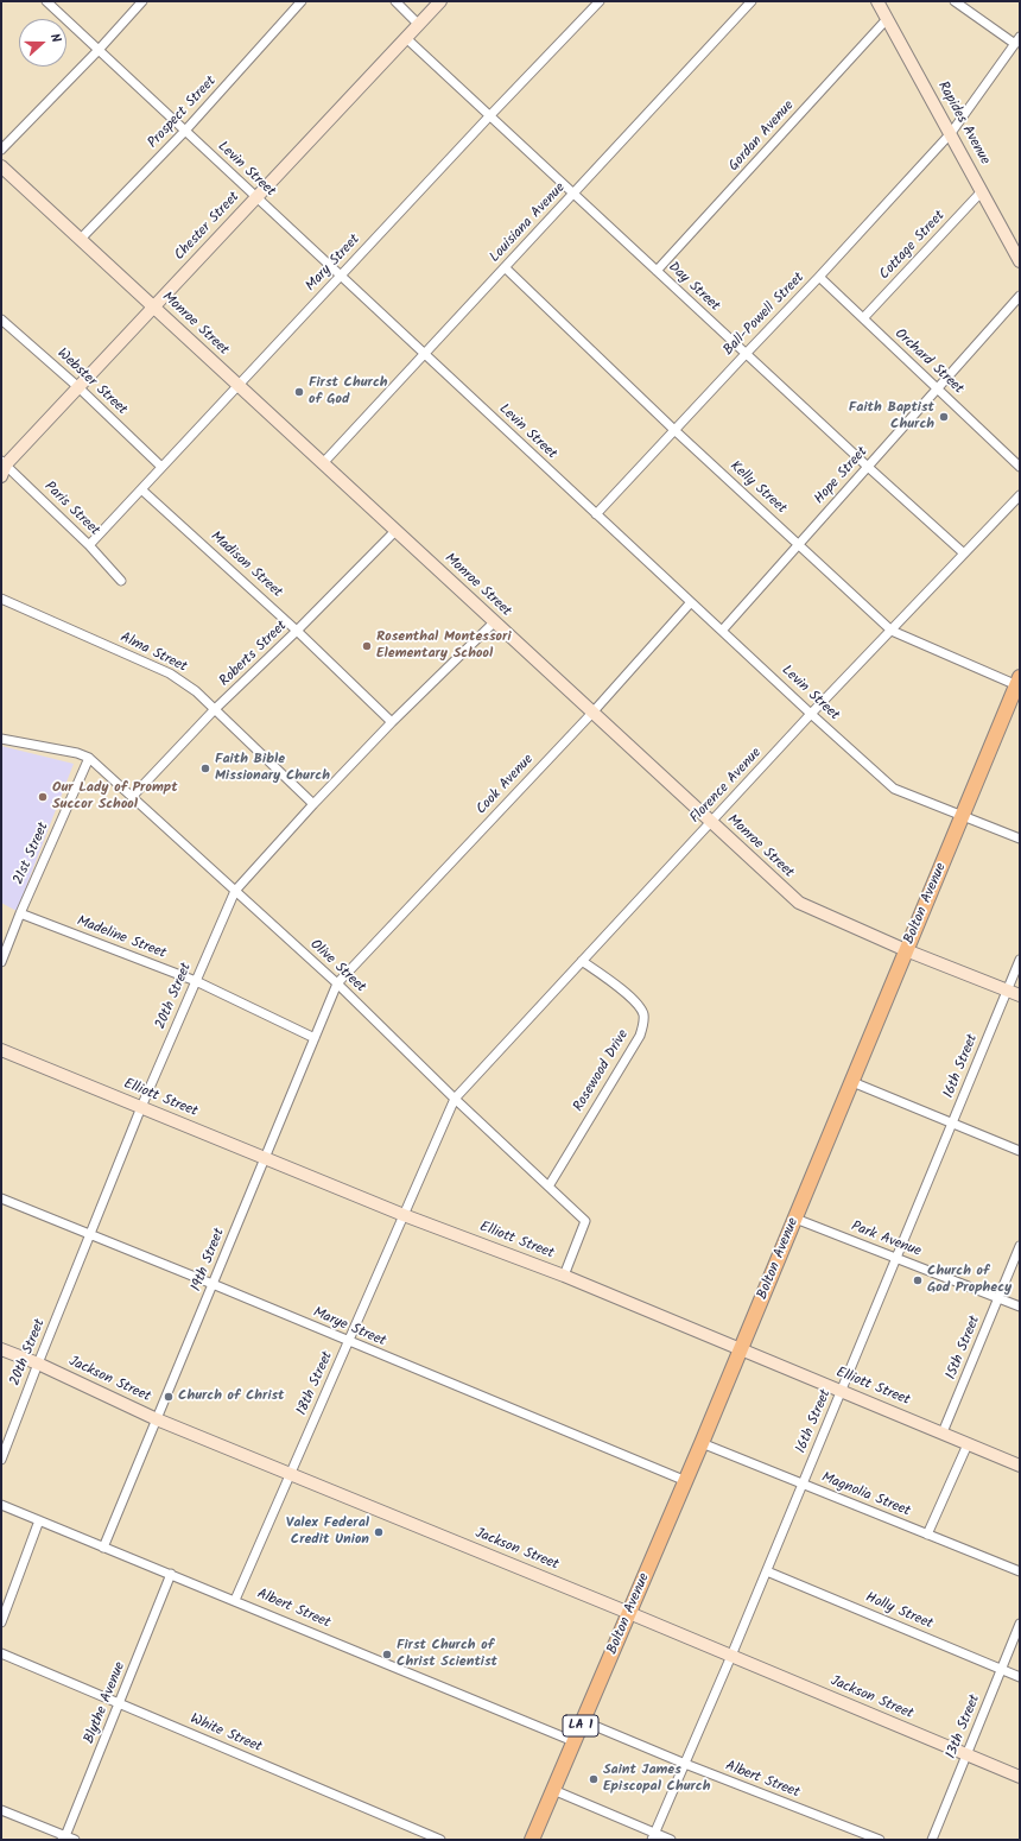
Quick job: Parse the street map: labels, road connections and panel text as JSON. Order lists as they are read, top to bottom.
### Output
{
  "streets": {
    "main road": [
      "Rapides Avenue",
      "Chester Street",
      "Monroe Street",
      "Bolton Avenue",
      "Elliott Street",
      "Jackson Street",
      "LA 1"
    ],
    "street": [
      "Prospect Street",
      "Gordan Avenue",
      "Levin Street",
      "Louisiana Avenue",
      "Cottage Street",
      "Mary Street",
      "Day Street",
      "Ball-Powell Street",
      "Orchard Street",
      "Webster Street",
      "Hope Street",
      "Kelly Street",
      "Paris Street",
      "Madison Street",
      "Alma Street",
      "Roberts Street",
      "Cook Avenue",
      "Florence Avenue",
      "21st Street",
      "Madeline Street",
      "Olive Street",
      "20th Street",
      "16th Street",
      "Rosewood Drive",
      "Park Avenue",
      "19th Street",
      "Marye Street",
      "15th Street",
      "18th Street",
      "Magnolia Street",
      "Albert Street",
      "Holly Street",
      "Blythe Avenue",
      "13th Street",
      "White Street"
    ]
  },
  "crossings": [
    ["Prospect Street", "Levin Street"],
    ["Prospect Street", "Monroe Street"],
    ["Rapides Avenue", "Gordan Avenue"],
    ["Rapides Avenue", "Cottage Street"],
    ["Rapides Avenue", "Ball-Powell Street"],
    ["Gordan Avenue", "Day Street"],
    ["Levin Street", "Louisiana Avenue"],
    ["Levin Street", "Chester Street"],
    ["Levin Street", "Mary Street"],
    ["Levin Street", "Ball-Powell Street"],
    ["Levin Street", "Hope Street"],
    ["Levin Street", "Cook Avenue"],
    ["Levin Street", "Florence Avenue"],
    ["Levin Street", "Bolton Avenue"],
    ["Louisiana Avenue", "Day Street"],
    ["Louisiana Avenue", "Monroe Street"],
    ["Louisiana Avenue", "Kelly Street"],
    ["Chester Street", "Day Street"],
    ["Chester Street", "Monroe Street"],
    ["Chester Street", "Webster Street"],
    ["Chester Street", "Paris Street"],
    ["Cottage Street", "Orchard Street"],
    ["Mary Street", "Day Street"],
    ["Mary Street", "Monroe Street"],
    ["Mary Street", "Webster Street"],
    ["Mary Street", "Paris Street"],
    ["Mary Street", "Madison Street"],
    ["Day Street", "Ball-Powell Street"],
    ["Day Street", "Hope Street"],
    ["Day Street", "Florence Avenue"],
    ["Ball-Powell Street", "Orchard Street"],
    ["Ball-Powell Street", "Kelly Street"],
    ["Monroe Street", "Roberts Street"],
    ["Monroe Street", "Cook Avenue"],
    ["Monroe Street", "Florence Avenue"],
    ["Monroe Street", "Bolton Avenue"],
    ["Monroe Street", "20th Street"],
    ["Monroe Street", "16th Street"],
    ["Orchard Street", "Hope Street"],
    ["Hope Street", "Kelly Street"],
    ["Kelly Street", "Florence Avenue"],
    ["Kelly Street", "Bolton Avenue"],
    ["Madison Street", "Roberts Street"],
    ["Madison Street", "20th Street"],
    ["Alma Street", "Roberts Street"],
    ["Alma Street", "20th Street"],
    ["Roberts Street", "Olive Street"],
    ["Cook Avenue", "Olive Street"],
    ["Cook Avenue", "19th Street"],
    ["Florence Avenue", "Olive Street"],
    ["Florence Avenue", "Rosewood Drive"],
    ["Florence Avenue", "18th Street"],
    ["21st Street", "Madeline Street"],
    ["21st Street", "Olive Street"],
    ["Bolton Avenue", "Elliott Street"],
    ["Bolton Avenue", "Park Avenue"],
    ["Bolton Avenue", "Marye Street"],
    ["Bolton Avenue", "Jackson Street"],
    ["Bolton Avenue", "Magnolia Street"],
    ["Bolton Avenue", "Albert Street"],
    ["Madeline Street", "20th Street"],
    ["Madeline Street", "19th Street"],
    ["Olive Street", "20th Street"],
    ["Olive Street", "Rosewood Drive"],
    ["Olive Street", "Elliott Street"],
    ["Olive Street", "19th Street"],
    ["Olive Street", "18th Street"],
    ["20th Street", "Elliott Street"],
    ["20th Street", "Marye Street"],
    ["20th Street", "Jackson Street"],
    ["16th Street", "Elliott Street"],
    ["16th Street", "Park Avenue"],
    ["16th Street", "Jackson Street"],
    ["16th Street", "Magnolia Street"],
    ["16th Street", "Albert Street"],
    ["16th Street", "Holly Street"],
    ["Elliott Street", "19th Street"],
    ["Elliott Street", "15th Street"],
    ["Elliott Street", "18th Street"],
    ["Park Avenue", "15th Street"],
    ["19th Street", "Marye Street"],
    ["19th Street", "Jackson Street"],
    ["19th Street", "Albert Street"],
    ["Marye Street", "18th Street"],
    ["Jackson Street", "18th Street"],
    ["Jackson Street", "13th Street"],
    ["18th Street", "Albert Street"],
    ["Albert Street", "Blythe Avenue"],
    ["Holly Street", "13th Street"],
    ["Blythe Avenue", "White Street"]
  ],
  "places": [
    "First Church of God",
    "Faith Baptist Church",
    "Rosenthal Montessori Elementary School",
    "Faith Bible Missionary Church",
    "Our Lady of Prompt Succor School",
    "Church of God Prophecy",
    "Church of Christ",
    "Valex Federal Credit Union",
    "First Church of Christ Scientist",
    "Saint James Episcopal Church"
  ],
  "north": "right"
}
